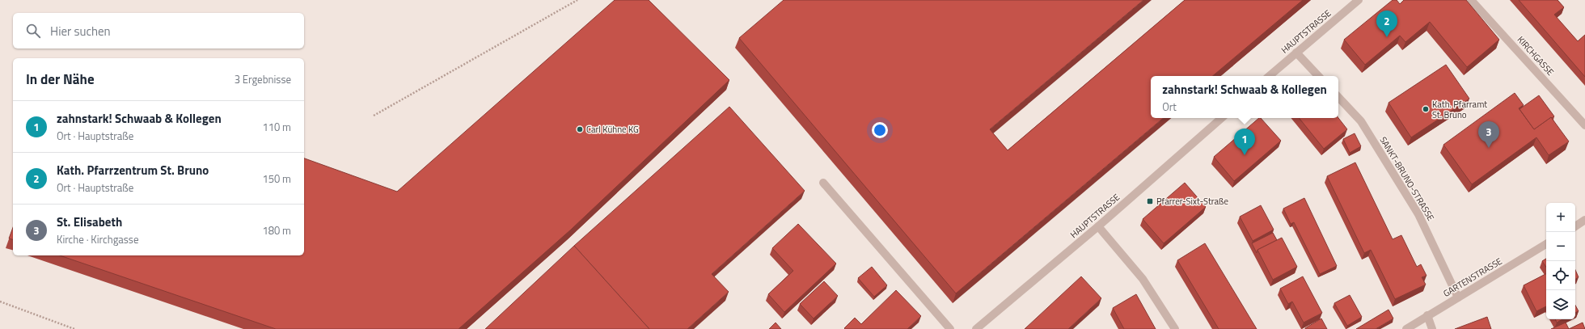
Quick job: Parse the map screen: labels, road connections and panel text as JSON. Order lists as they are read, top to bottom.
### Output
{
  "streets": {
    "street": [
      "HAUPTSTRASSE",
      "KIRCHGASSE",
      "SANKT-BRUNO-STRASSE",
      "GARTENSTRASSE"
    ]
  },
  "crossings": [
    ["SANKT-BRUNO-STRASSE", "GARTENSTRASSE"]
  ],
  "places": {
    "other": ["Kath. Pfarramt St. Bruno", "Carl Kühne KG"],
    "transit": ["Pfarrer-Sixt-Straße"]
  },
  "page": {
    "pins": ["2", "3", "1"],
    "search": "Hier suchen",
    "heading": ["In der Nähe", "3 Ergebnisse"],
    "popup": ["zahnstark! Schwaab & Kollegen", "Ort"],
    "list": [
      {
        "mark": "1",
        "name": "zahnstark! Schwaab & Kollegen",
        "note": "Ort · Hauptstraße",
        "value": "110 m"
      },
      {
        "mark": "2",
        "name": "Kath. Pfarrzentrum St. Bruno",
        "note": "Ort · Hauptstraße",
        "value": "150 m"
      },
      {
        "mark": "3",
        "name": "St. Elisabeth",
        "note": "Kirche · Kirchgasse",
        "value": "180 m"
      }
    ],
    "map_buttons": ["+", "−"]
  }
}
